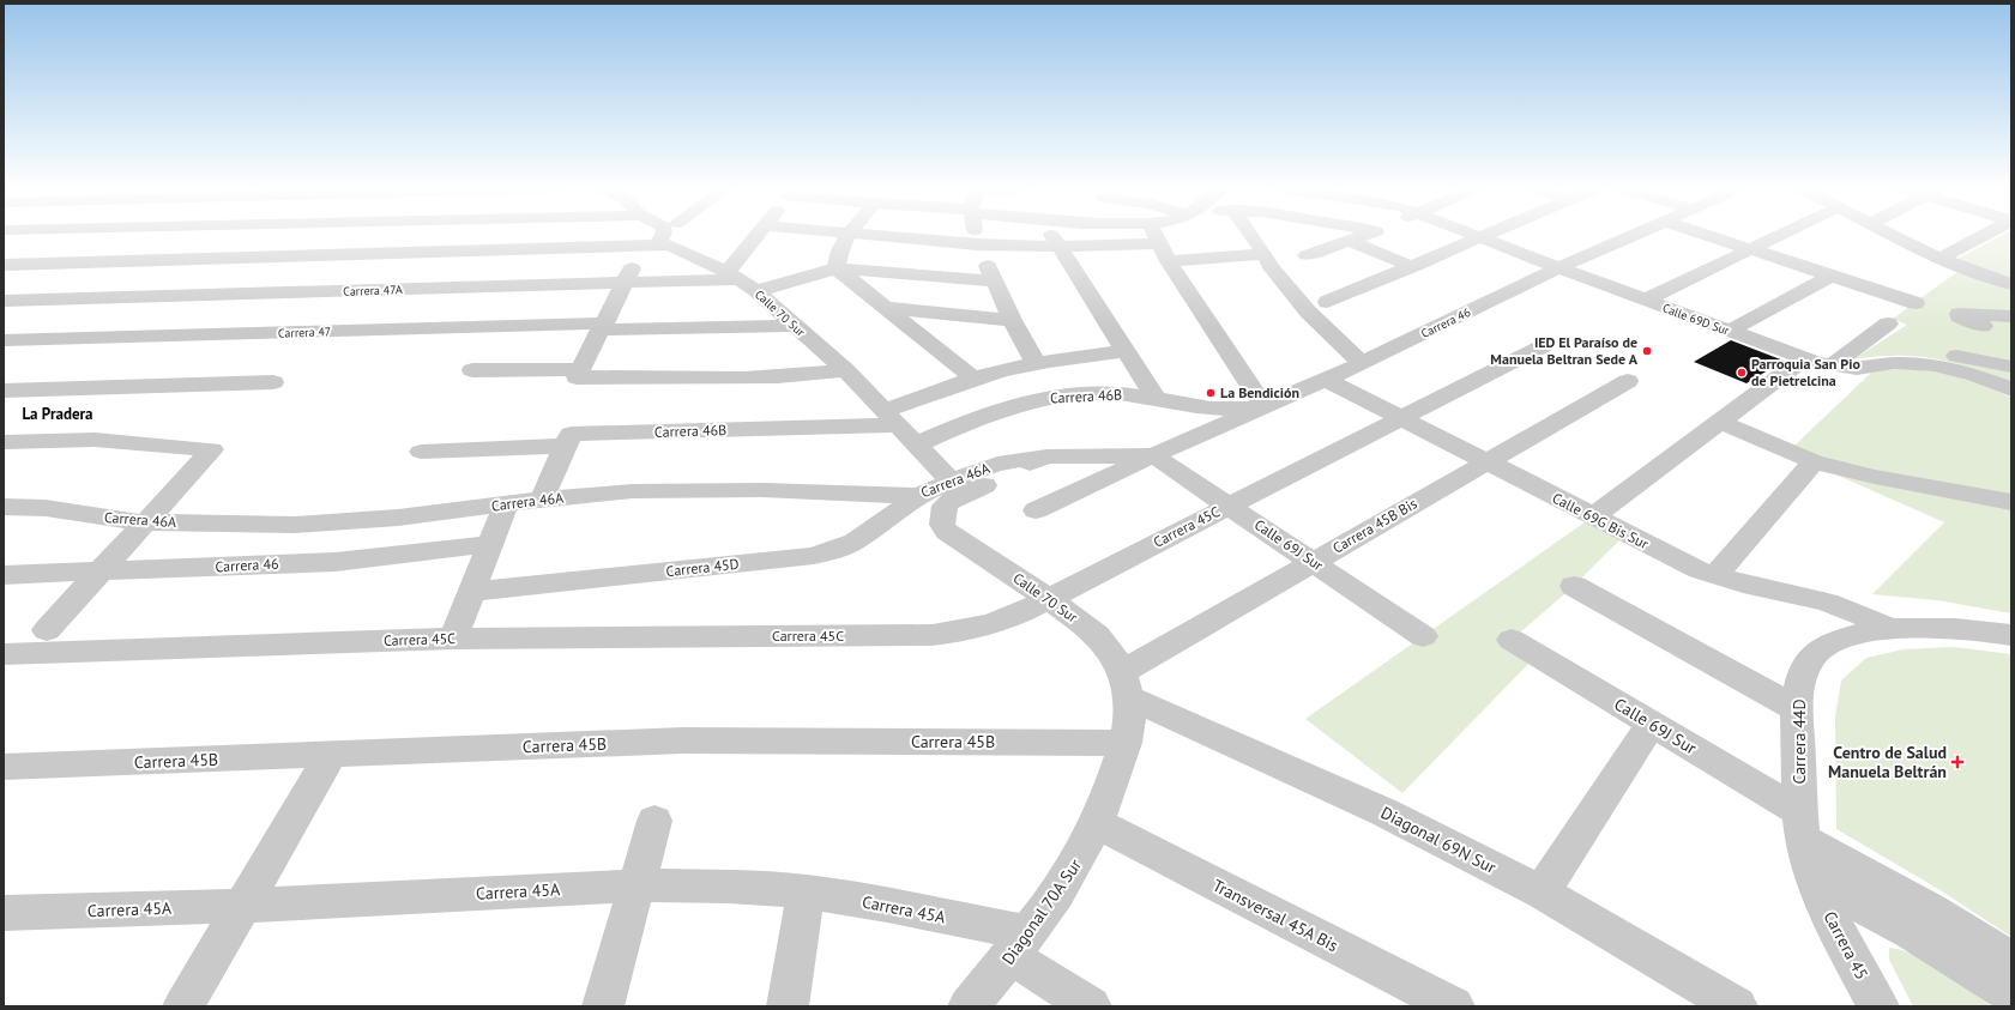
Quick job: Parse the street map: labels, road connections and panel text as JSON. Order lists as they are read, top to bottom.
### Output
{
  "streets": {
    "street": [
      "Carrera 47A",
      "Calle 70 Sur",
      "Calle 69D Sur",
      "Carrera 46",
      "Carrera 47",
      "Carrera 46B",
      "Carrera 46A",
      "Calle 69G Bis Sur",
      "Carrera 45B Bis",
      "Carrera 45C",
      "Calle 69J Sur",
      "Carrera 45D",
      "Carrera 45B",
      "Carrera 44D",
      "Diagonal 69N Sur",
      "Carrera 45A",
      "Diagonal 70A Sur",
      "Transversal 45A Bis",
      "Carrera 45"
    ]
  },
  "crossings": [
    ["Carrera 47A", "Calle 70 Sur"],
    ["Calle 70 Sur", "Carrera 46"],
    ["Calle 70 Sur", "Carrera 47"],
    ["Calle 70 Sur", "Carrera 46B"],
    ["Calle 70 Sur", "Carrera 46A"],
    ["Calle 70 Sur", "Carrera 45B Bis"],
    ["Calle 70 Sur", "Carrera 45C"],
    ["Calle 70 Sur", "Diagonal 69N Sur"],
    ["Calle 70 Sur", "Diagonal 70A Sur"],
    ["Calle 69D Sur", "Carrera 46"],
    ["Carrera 46", "Carrera 46B"],
    ["Carrera 46", "Carrera 46A"],
    ["Carrera 46", "Calle 69G Bis Sur"],
    ["Carrera 46", "Calle 69J Sur"],
    ["Carrera 46A", "Carrera 45D"],
    ["Calle 69G Bis Sur", "Carrera 45B Bis"],
    ["Calle 69G Bis Sur", "Carrera 45C"],
    ["Calle 69G Bis Sur", "Carrera 44D"],
    ["Carrera 45B Bis", "Calle 69J Sur"],
    ["Carrera 45B Bis", "Diagonal 69N Sur"],
    ["Carrera 45B Bis", "Diagonal 70A Sur"],
    ["Carrera 45C", "Calle 69J Sur"],
    ["Calle 69J Sur", "Carrera 44D"],
    ["Carrera 45B", "Diagonal 70A Sur"],
    ["Carrera 44D", "Carrera 45"],
    ["Diagonal 69N Sur", "Diagonal 70A Sur"],
    ["Carrera 45A", "Diagonal 70A Sur"],
    ["Diagonal 70A Sur", "Transversal 45A Bis"]
  ],
  "districts": ["La Pradera"],
  "places": {
    "other": ["IED El Paraíso de Manuela Beltran Sede A", "Parroquia San Pio de Pietrelcina", "La Bendición"],
    "health": ["Centro de Salud Manuela Beltrán"]
  }
}
